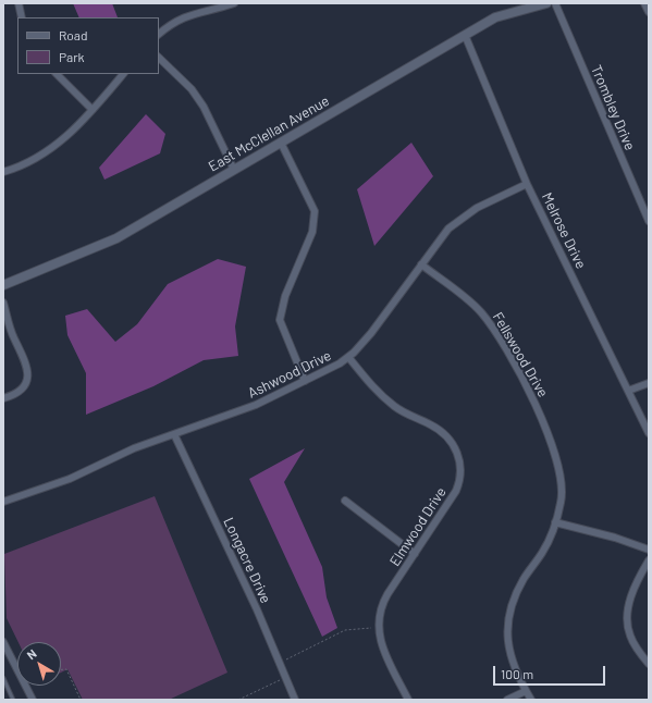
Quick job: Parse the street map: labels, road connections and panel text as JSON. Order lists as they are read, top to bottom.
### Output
{
  "streets": {
    "street": [
      "Trombley Drive",
      "East McClellan Avenue",
      "Melrose Drive",
      "Fellswood Drive",
      "Ashwood Drive",
      "Elmwood Drive",
      "Longacre Drive"
    ]
  },
  "crossings": [
    ["East McClellan Avenue", "Melrose Drive"],
    ["Melrose Drive", "Ashwood Drive"],
    ["Fellswood Drive", "Ashwood Drive"],
    ["Ashwood Drive", "Elmwood Drive"],
    ["Ashwood Drive", "Longacre Drive"]
  ],
  "legend": ["Road", "Park"],
  "scale_bar": "100 m",
  "north": "top left"
}
